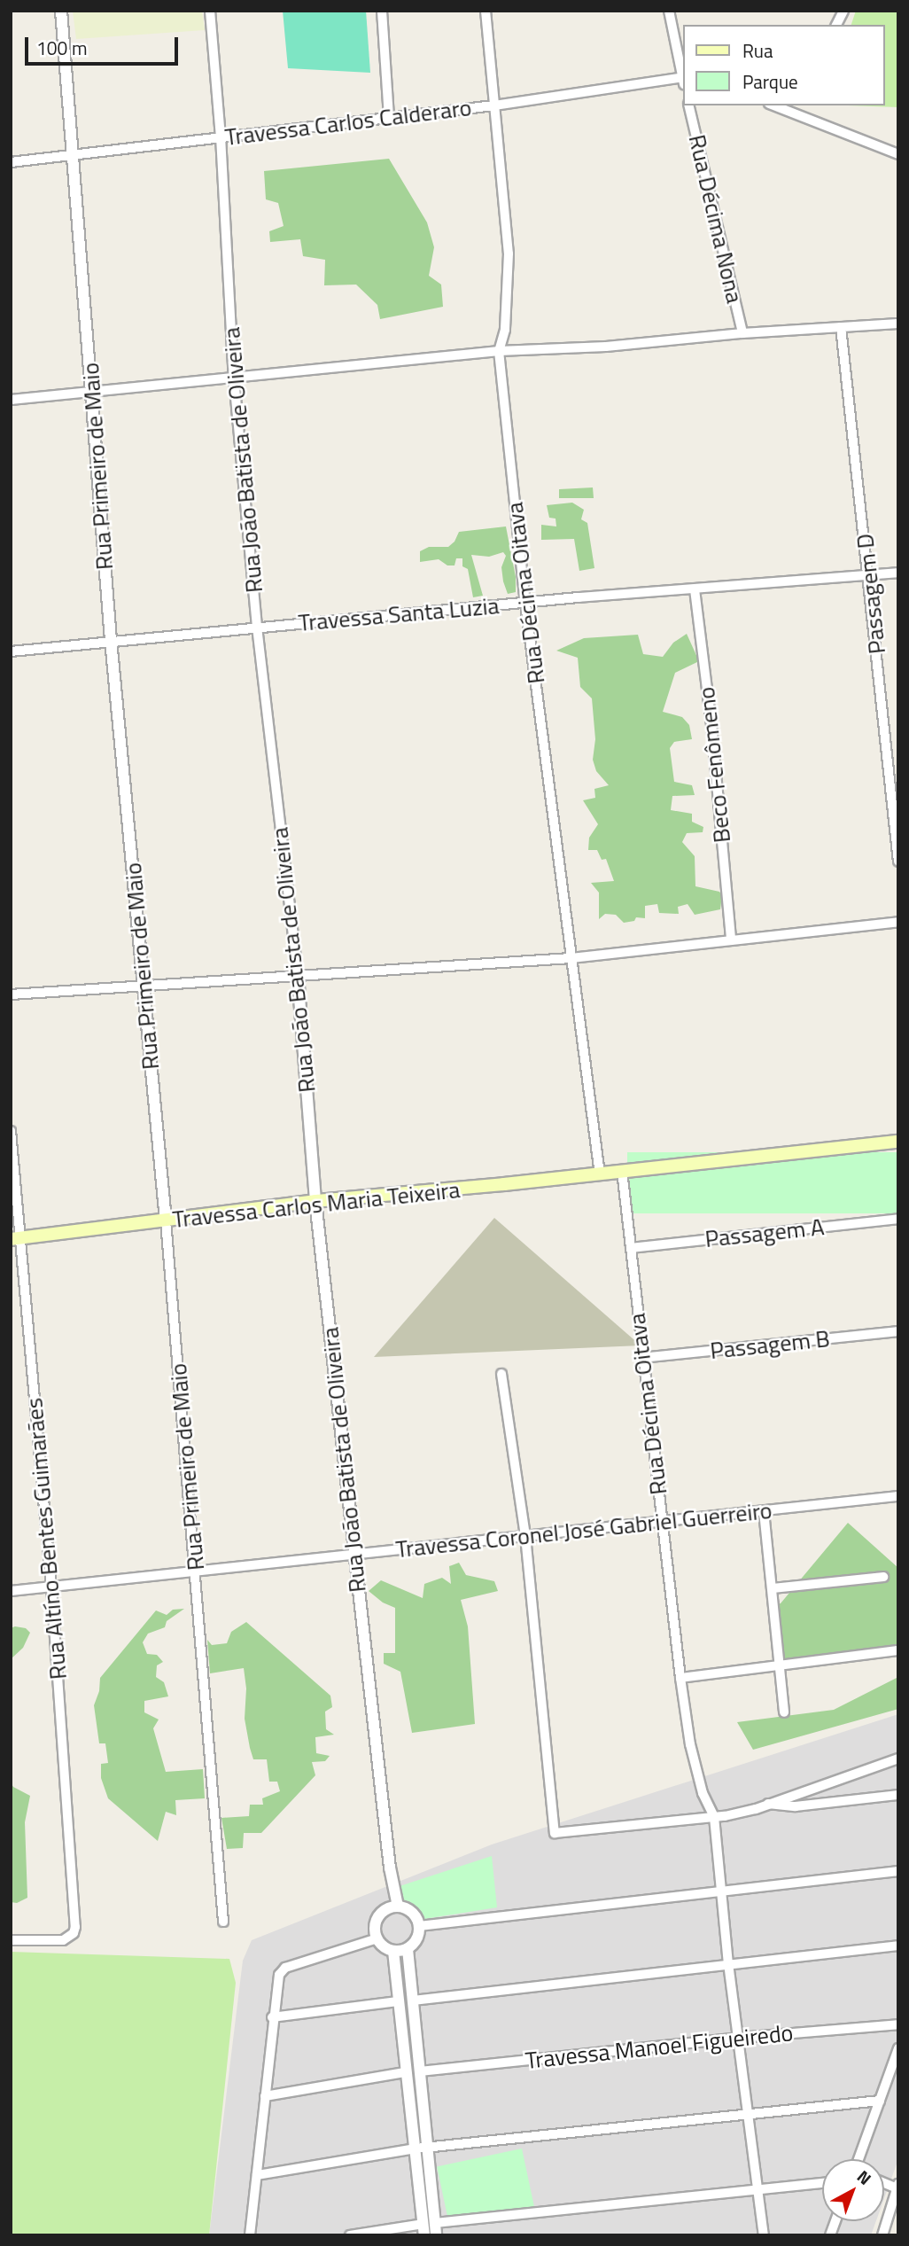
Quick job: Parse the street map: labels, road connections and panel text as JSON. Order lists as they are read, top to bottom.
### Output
{
  "streets": {
    "main road": ["Travessa Carlos Maria Teixeira"],
    "street": [
      "Travessa Carlos Calderaro",
      "Rua Décima Nona",
      "Rua João Batista de Oliveira",
      "Rua Primeiro de Maio",
      "Rua Décima Oitava",
      "Passagem D",
      "Travessa Santa Luzia",
      "Beco Fenômeno",
      "Passagem A",
      "Passagem B",
      "Travessa Coronel José Gabriel Guerreiro",
      "Rua Altíno Bentes Guimarães",
      "Travessa Manoel Figueiredo"
    ]
  },
  "crossings": [
    ["Travessa Carlos Calderaro", "Rua João Batista de Oliveira"],
    ["Travessa Carlos Calderaro", "Rua Primeiro de Maio"],
    ["Travessa Carlos Calderaro", "Rua Décima Oitava"],
    ["Rua João Batista de Oliveira", "Travessa Santa Luzia"],
    ["Rua João Batista de Oliveira", "Travessa Carlos Maria Teixeira"],
    ["Rua João Batista de Oliveira", "Travessa Coronel José Gabriel Guerreiro"],
    ["Rua Primeiro de Maio", "Travessa Santa Luzia"],
    ["Rua Primeiro de Maio", "Travessa Carlos Maria Teixeira"],
    ["Rua Primeiro de Maio", "Travessa Coronel José Gabriel Guerreiro"],
    ["Rua Décima Oitava", "Travessa Santa Luzia"],
    ["Rua Décima Oitava", "Travessa Carlos Maria Teixeira"],
    ["Rua Décima Oitava", "Passagem A"],
    ["Rua Décima Oitava", "Passagem B"],
    ["Rua Décima Oitava", "Travessa Coronel José Gabriel Guerreiro"],
    ["Rua Décima Oitava", "Travessa Manoel Figueiredo"],
    ["Passagem D", "Travessa Santa Luzia"],
    ["Travessa Santa Luzia", "Beco Fenômeno"],
    ["Travessa Carlos Maria Teixeira", "Rua Altíno Bentes Guimarães"],
    ["Travessa Coronel José Gabriel Guerreiro", "Rua Altíno Bentes Guimarães"]
  ],
  "legend": ["Rua", "Parque"],
  "scale_bar": "100 m",
  "north": "top right"
}
